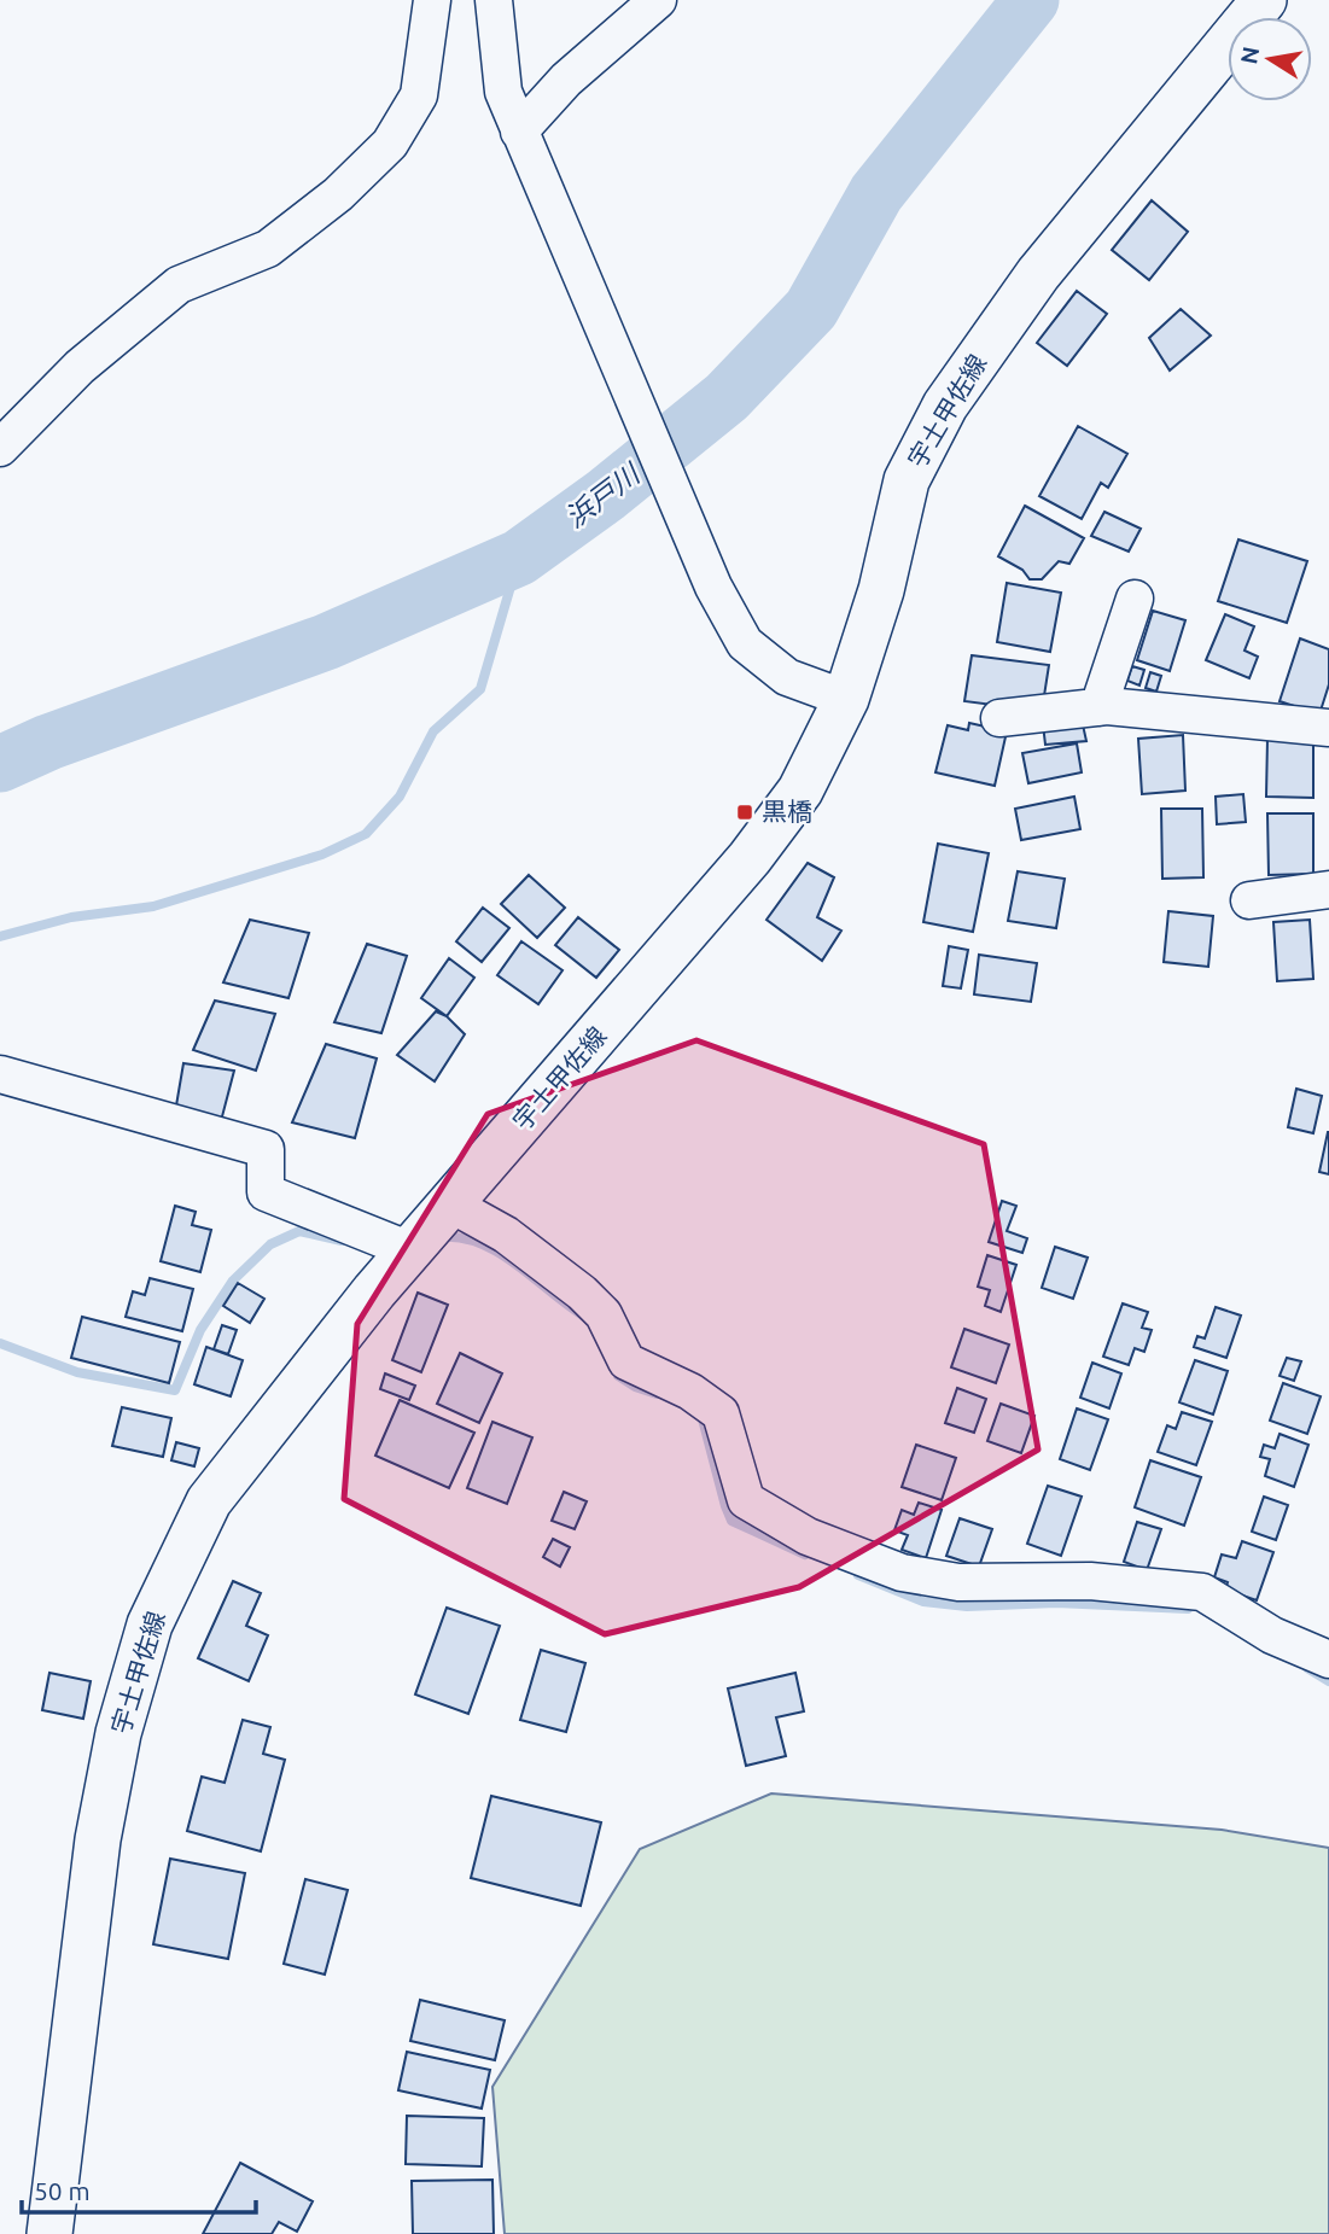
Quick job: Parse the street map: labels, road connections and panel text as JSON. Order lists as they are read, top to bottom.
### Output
{
  "streets": {
    "main road": ["宇土甲佐線"]
  },
  "water": ["浜戸川"],
  "places": {
    "transit": ["黒橋"]
  },
  "scale_bar": "50 m",
  "north": "left"
}
